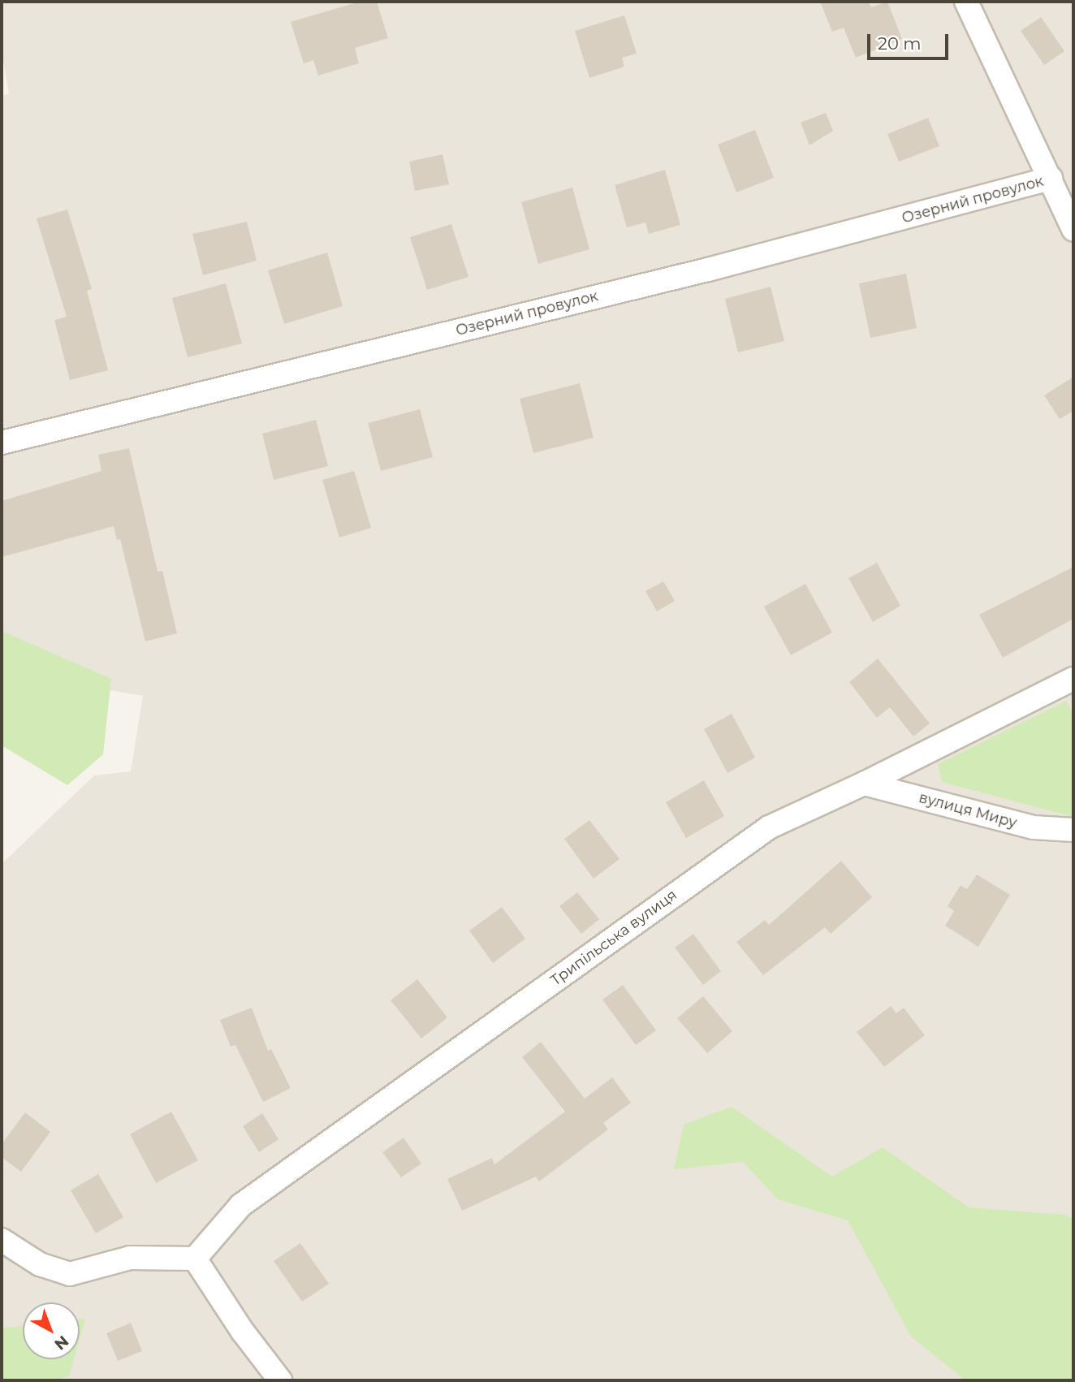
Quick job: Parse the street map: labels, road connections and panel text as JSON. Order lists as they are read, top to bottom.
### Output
{
  "streets": {
    "street": ["Озерний провулок", "вулиця Миру", "Трипільська вулиця"]
  },
  "crossings": [
    ["вулиця Миру", "Трипільська вулиця"]
  ],
  "scale_bar": "20 m",
  "north": "bottom right"
}
